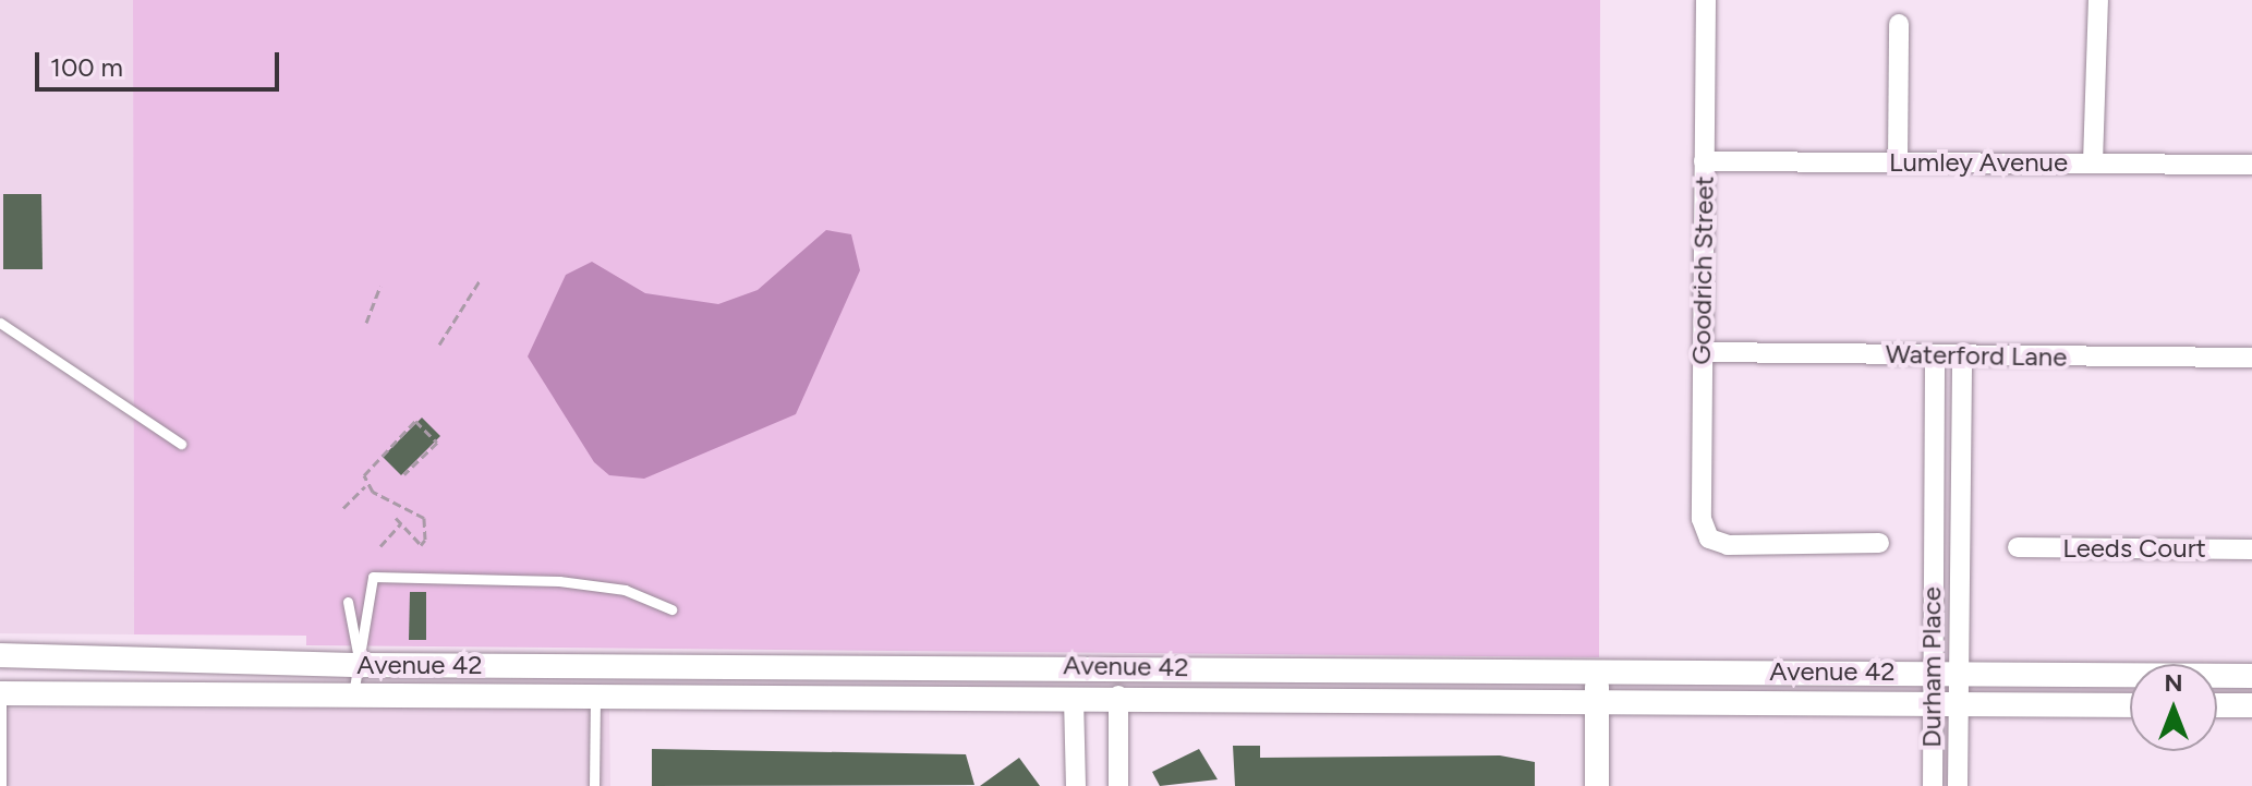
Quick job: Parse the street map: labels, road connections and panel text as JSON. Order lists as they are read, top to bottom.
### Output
{
  "streets": {
    "street": [
      "Lumley Avenue",
      "Goodrich Street",
      "Waterford Lane",
      "Leeds Court",
      "Avenue 42",
      "Durham Place"
    ]
  },
  "crossings": [
    ["Lumley Avenue", "Goodrich Street"],
    ["Goodrich Street", "Waterford Lane"],
    ["Waterford Lane", "Durham Place"],
    ["Avenue 42", "Durham Place"]
  ],
  "scale_bar": "100 m",
  "north": "top"
}
